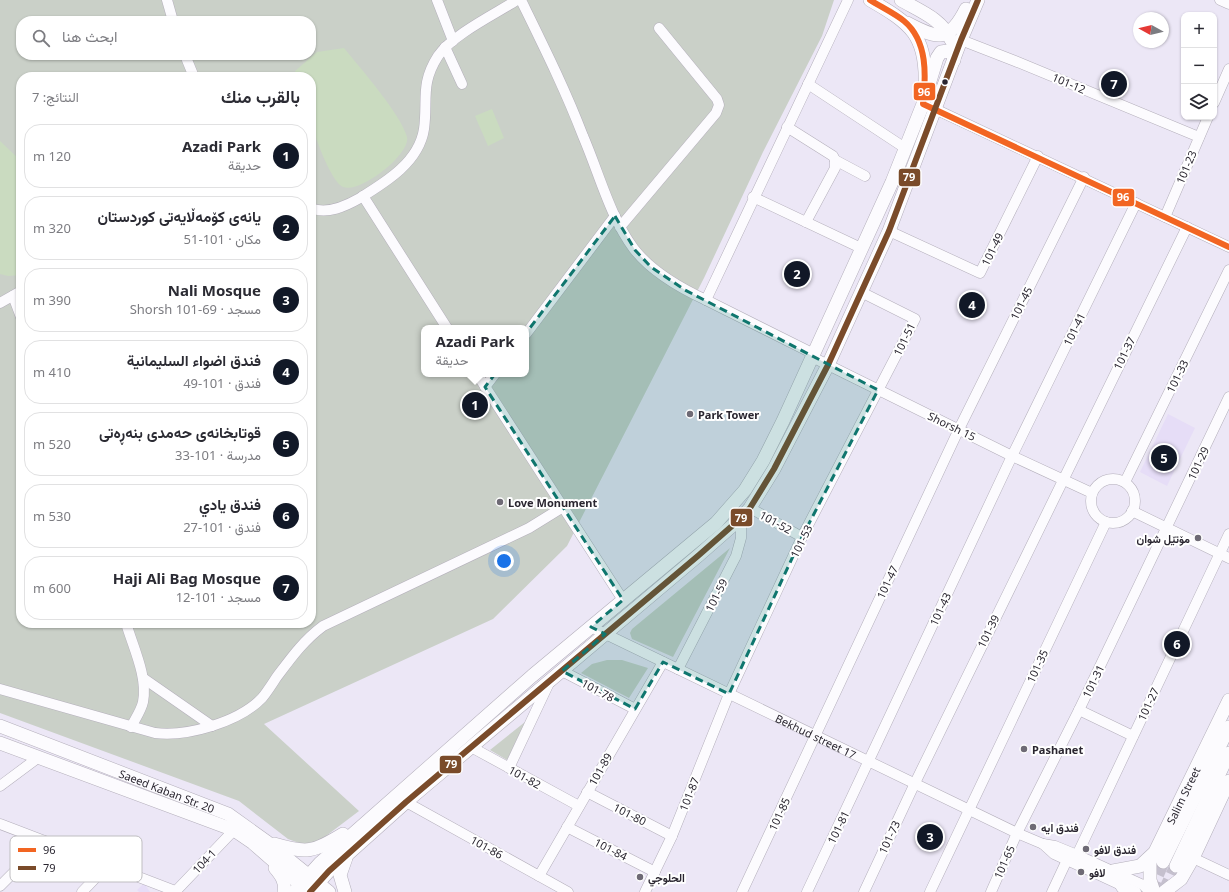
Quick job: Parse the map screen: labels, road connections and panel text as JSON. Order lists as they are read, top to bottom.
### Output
{
  "streets": {
    "main road": ["Saeed Kaban Str. 20", "Salim Street"],
    "street": [
      "101-12",
      "101-23",
      "101-49",
      "101-45",
      "101-41",
      "101-51",
      "101-37",
      "101-33",
      "Shorsh 15",
      "101-29",
      "101-52",
      "101-53",
      "101-47",
      "101-59",
      "101-43",
      "101-39",
      "101-35",
      "101-31",
      "101-78",
      "101-27",
      "Bekhud street 17",
      "101-89",
      "101-82",
      "101-87",
      "101-80",
      "101-85",
      "101-81",
      "101-73",
      "101-86",
      "101-84",
      "104-1",
      "101-65"
    ]
  },
  "crossings": [
    ["101-12", "101-23"],
    ["101-45", "Shorsh 15"],
    ["101-45", "101-47"],
    ["101-41", "Shorsh 15"],
    ["101-41", "101-43"],
    ["101-51", "Shorsh 15"],
    ["101-51", "101-53"],
    ["101-37", "Shorsh 15"],
    ["101-37", "101-39"],
    ["101-33", "Shorsh 15"],
    ["101-33", "101-35"],
    ["Shorsh 15", "101-53"],
    ["Shorsh 15", "101-47"],
    ["Shorsh 15", "101-43"],
    ["Shorsh 15", "101-39"],
    ["Shorsh 15", "101-35"],
    ["101-29", "101-31"],
    ["101-52", "101-53"],
    ["101-53", "Bekhud street 17"],
    ["101-53", "101-87"],
    ["101-47", "Bekhud street 17"],
    ["101-47", "101-85"],
    ["101-59", "Bekhud street 17"],
    ["101-43", "Bekhud street 17"],
    ["101-43", "101-81"],
    ["101-39", "Bekhud street 17"],
    ["101-39", "101-73"],
    ["101-35", "Bekhud street 17"],
    ["101-31", "Bekhud street 17"],
    ["101-31", "101-65"],
    ["101-78", "101-89"],
    ["101-27", "Bekhud street 17"],
    ["Bekhud street 17", "101-89"],
    ["Bekhud street 17", "101-87"],
    ["Bekhud street 17", "101-85"],
    ["Bekhud street 17", "101-81"],
    ["Bekhud street 17", "101-73"],
    ["Bekhud street 17", "101-65"],
    ["101-89", "101-82"],
    ["101-89", "101-80"],
    ["101-89", "101-86"],
    ["101-89", "101-84"],
    ["Saeed Kaban Str. 20", "104-1"],
    ["101-87", "101-80"],
    ["101-87", "101-84"]
  ],
  "places": [
    "Park Tower",
    "Love Monument",
    "مۆتێل شوان",
    "Pashanet",
    "فندق ايه",
    "فندق لافو",
    "لافو",
    "الحلوجي"
  ],
  "lines": ["transit line 96", "transit line 79"],
  "legend": ["96", "79"],
  "north": "left",
  "page": {
    "map_buttons": ["+", "−"],
    "search": "ابحث هنا",
    "pins": [
      "7",
      "2",
      "4",
      "1",
      "5",
      "6",
      "3"
    ],
    "heading": ["بالقرب منك", "النتائج: 7"],
    "list": [
      {
        "mark": "1",
        "name": "Azadi Park",
        "note": "حديقة",
        "value": "120 m"
      },
      {
        "mark": "2",
        "name": "یانەی کۆمەڵایەتی کوردستان",
        "note": "مكان · 101-51",
        "value": "320 m"
      },
      {
        "mark": "3",
        "name": "Nali Mosque",
        "note": "مسجد · Shorsh 101-69",
        "value": "390 m"
      },
      {
        "mark": "4",
        "name": "فندق اضواء السليمانية",
        "note": "فندق · 101-49",
        "value": "410 m"
      },
      {
        "mark": "5",
        "name": "قوتابخانەی حەمدی بنەڕەتی",
        "note": "مدرسة · 101-33",
        "value": "520 m"
      },
      {
        "mark": "6",
        "name": "فندق يادي",
        "note": "فندق · 101-27",
        "value": "530 m"
      },
      {
        "mark": "7",
        "name": "Haji Ali Bag Mosque",
        "note": "مسجد · 101-12",
        "value": "600 m"
      }
    ],
    "popup": ["Azadi Park", "حديقة"]
  }
}
